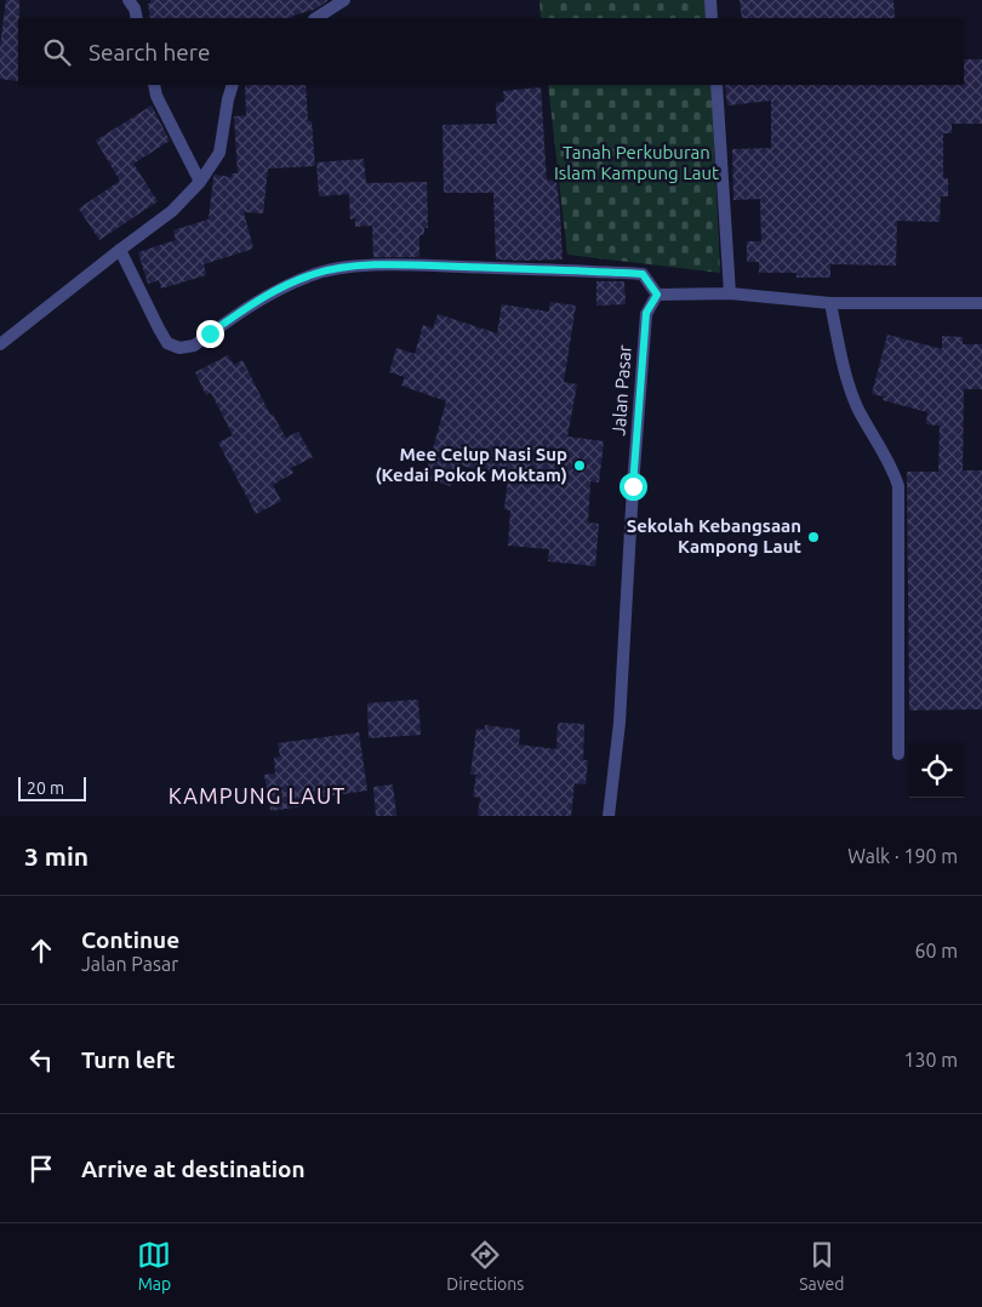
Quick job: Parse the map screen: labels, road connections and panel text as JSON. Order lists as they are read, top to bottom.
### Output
{
  "streets": {
    "street": ["Jalan Pasar"]
  },
  "districts": ["KAMPUNG LAUT"],
  "parks": ["Tanah Perkuburan Islam Kampung Laut"],
  "places": ["Mee Celup Nasi Sup (Kedai Pokok Moktam)", "Sekolah Kebangsaan Kampong Laut"],
  "scale_bar": "20 m",
  "page": {
    "search": "Search here",
    "scale": "20 m",
    "heading": ["3 min", "Walk · 190 m"],
    "list": [
      ["Continue", "Jalan Pasar", "60 m"],
      ["Turn left", "130 m"],
      "Arrive at destination"
    ],
    "nav": ["Map", "Directions", "Saved"]
  }
}
